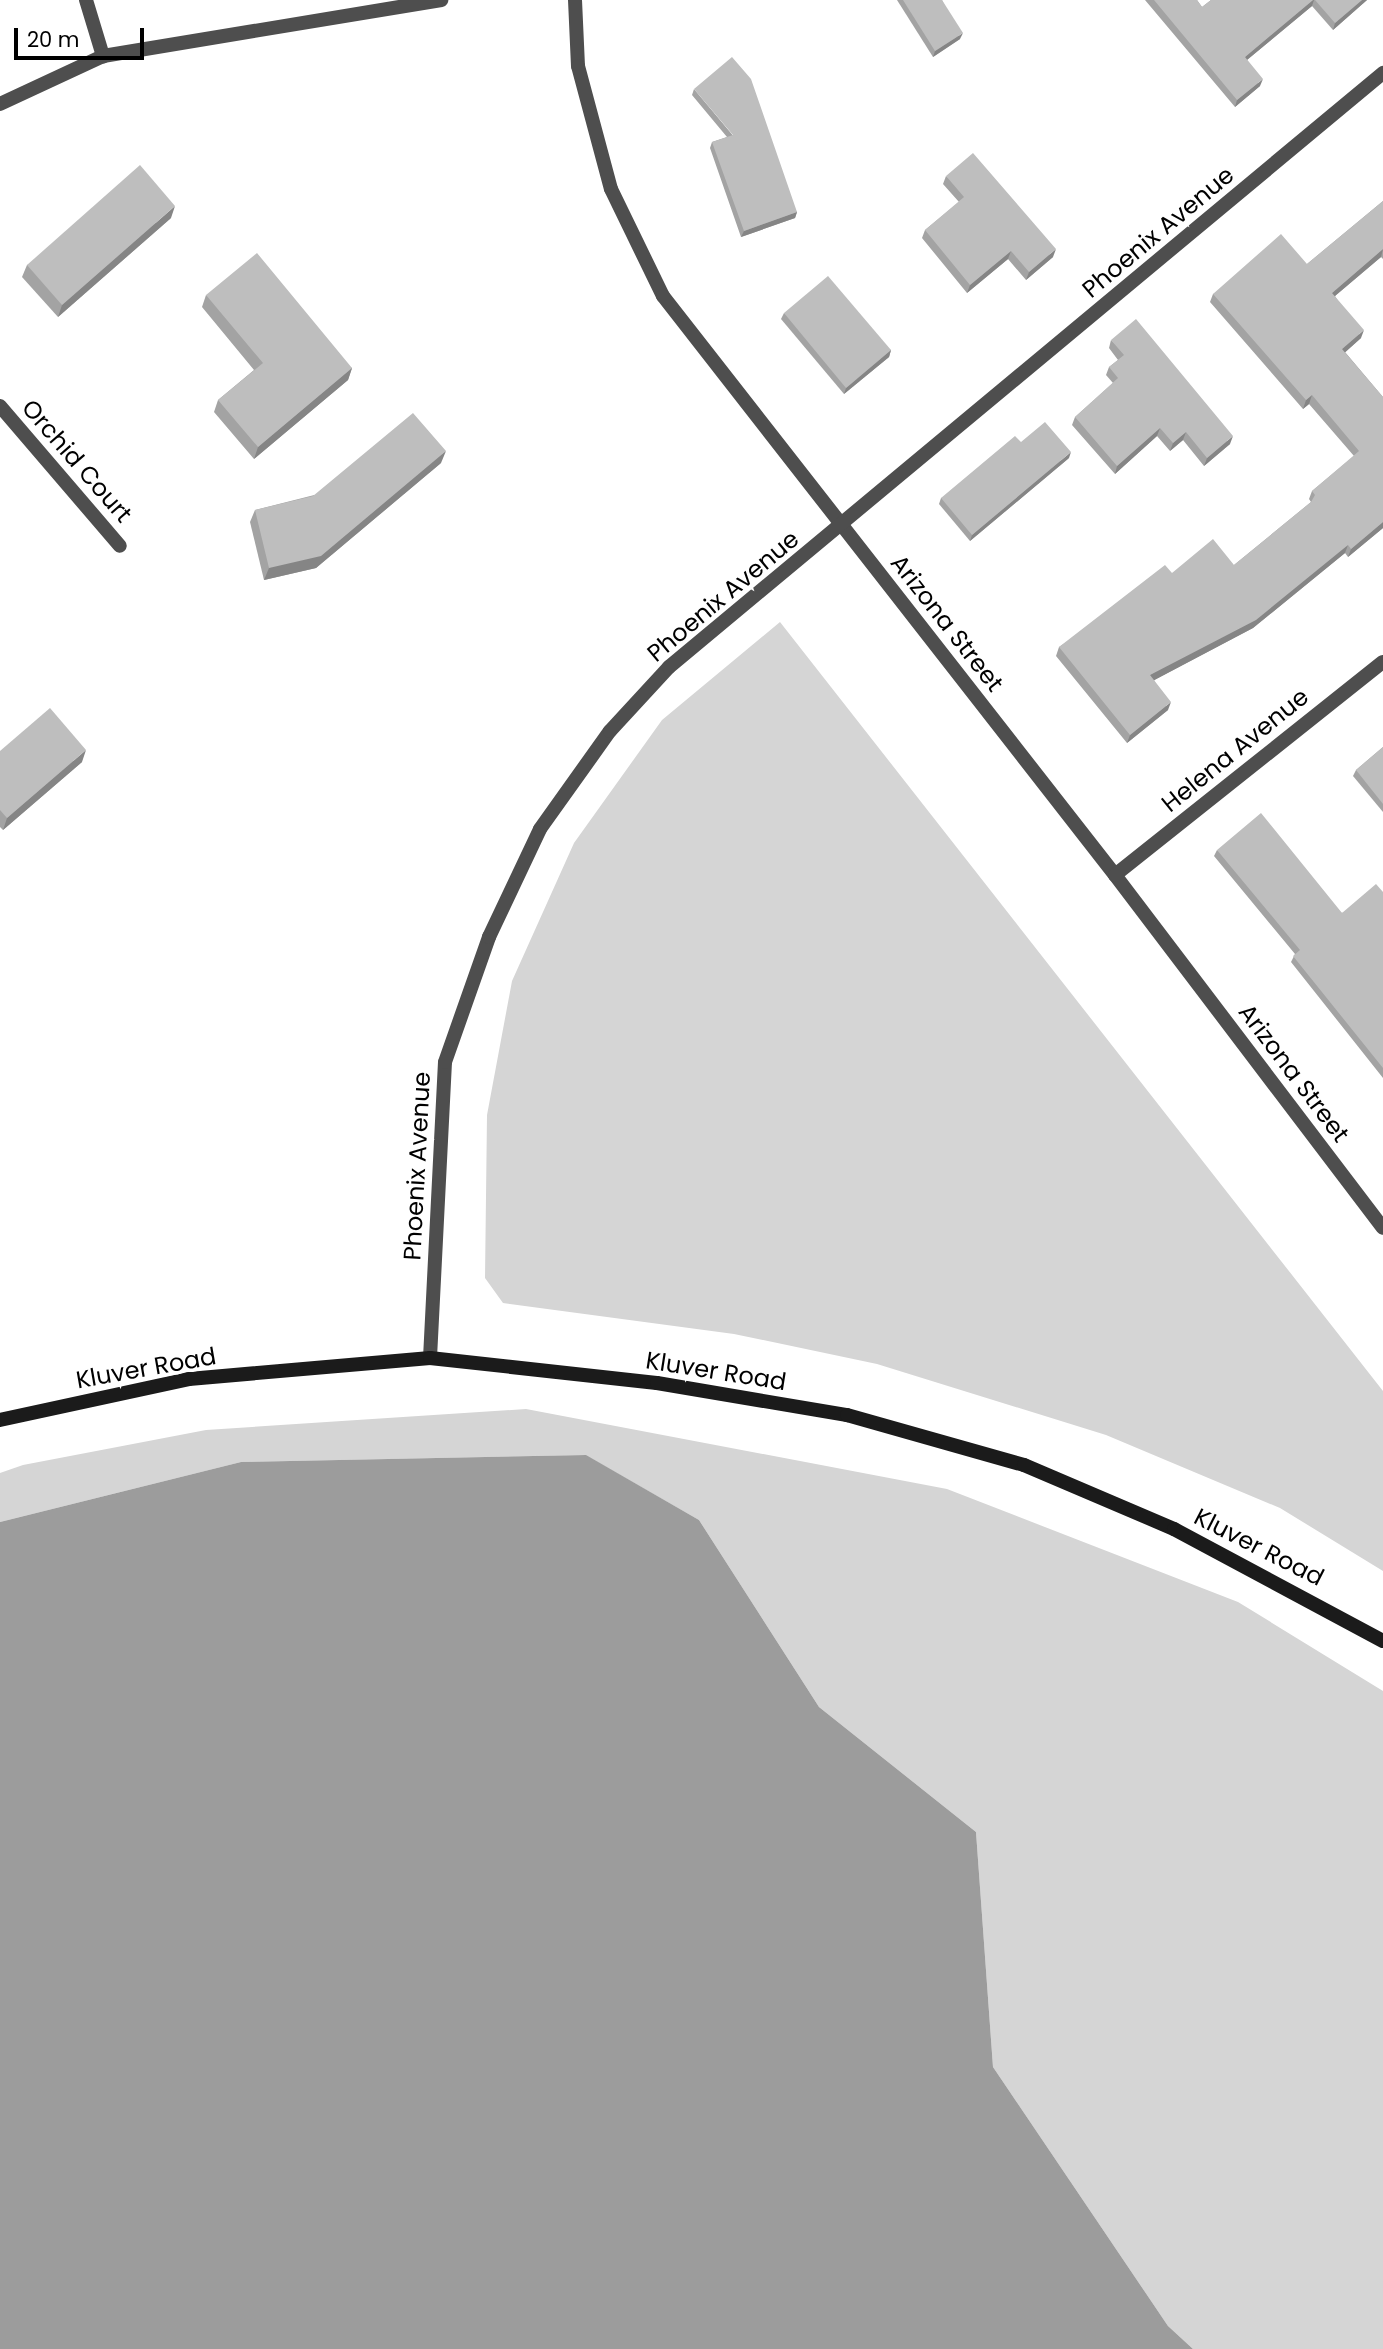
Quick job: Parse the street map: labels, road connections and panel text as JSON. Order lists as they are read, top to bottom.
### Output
{
  "streets": {
    "street": [
      "Phoenix Avenue",
      "Orchid Court",
      "Arizona Street",
      "Helena Avenue",
      "Kluver Road"
    ]
  },
  "crossings": [
    ["Phoenix Avenue", "Arizona Street"],
    ["Phoenix Avenue", "Kluver Road"],
    ["Arizona Street", "Helena Avenue"]
  ],
  "scale_bar": "20 m"
}
